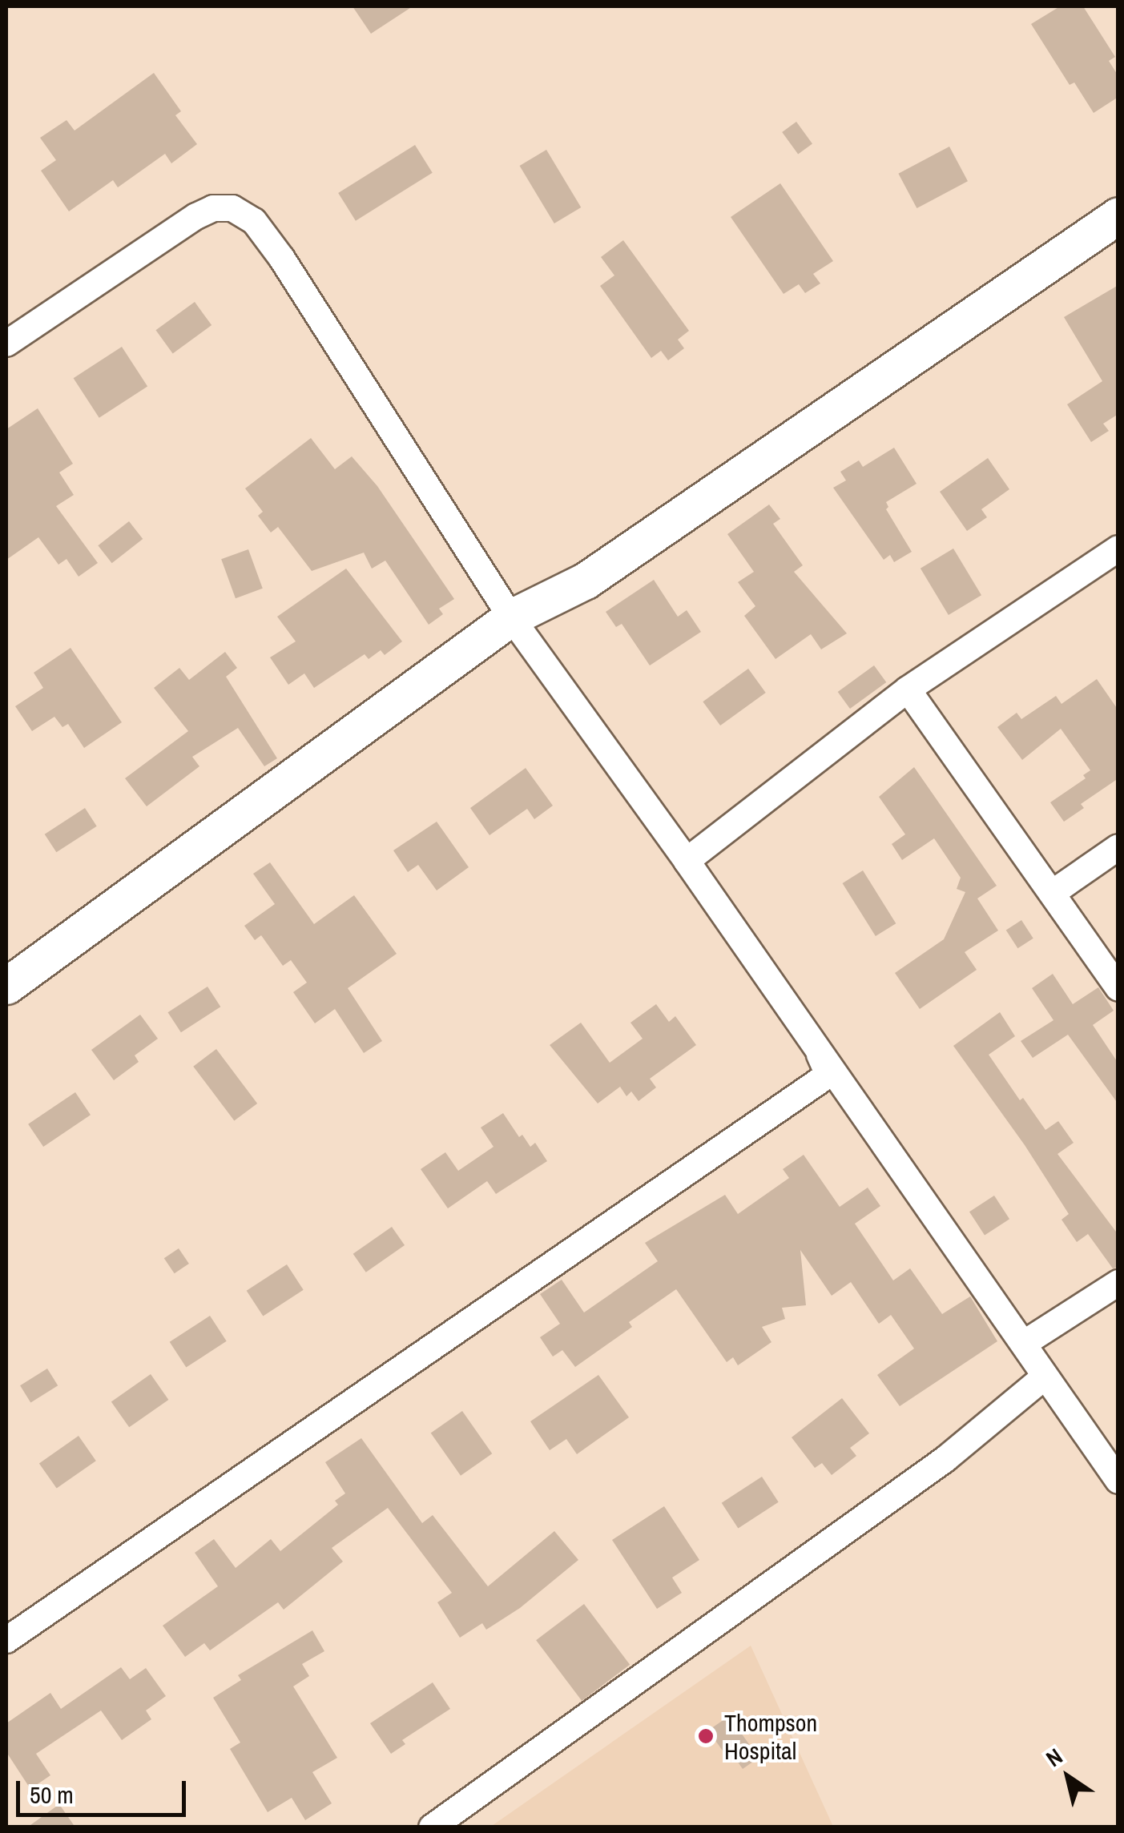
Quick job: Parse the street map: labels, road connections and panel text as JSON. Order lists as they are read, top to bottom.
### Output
{
  "places": ["Thompson Hospital"],
  "scale_bar": "50 m",
  "north": "top left"
}
